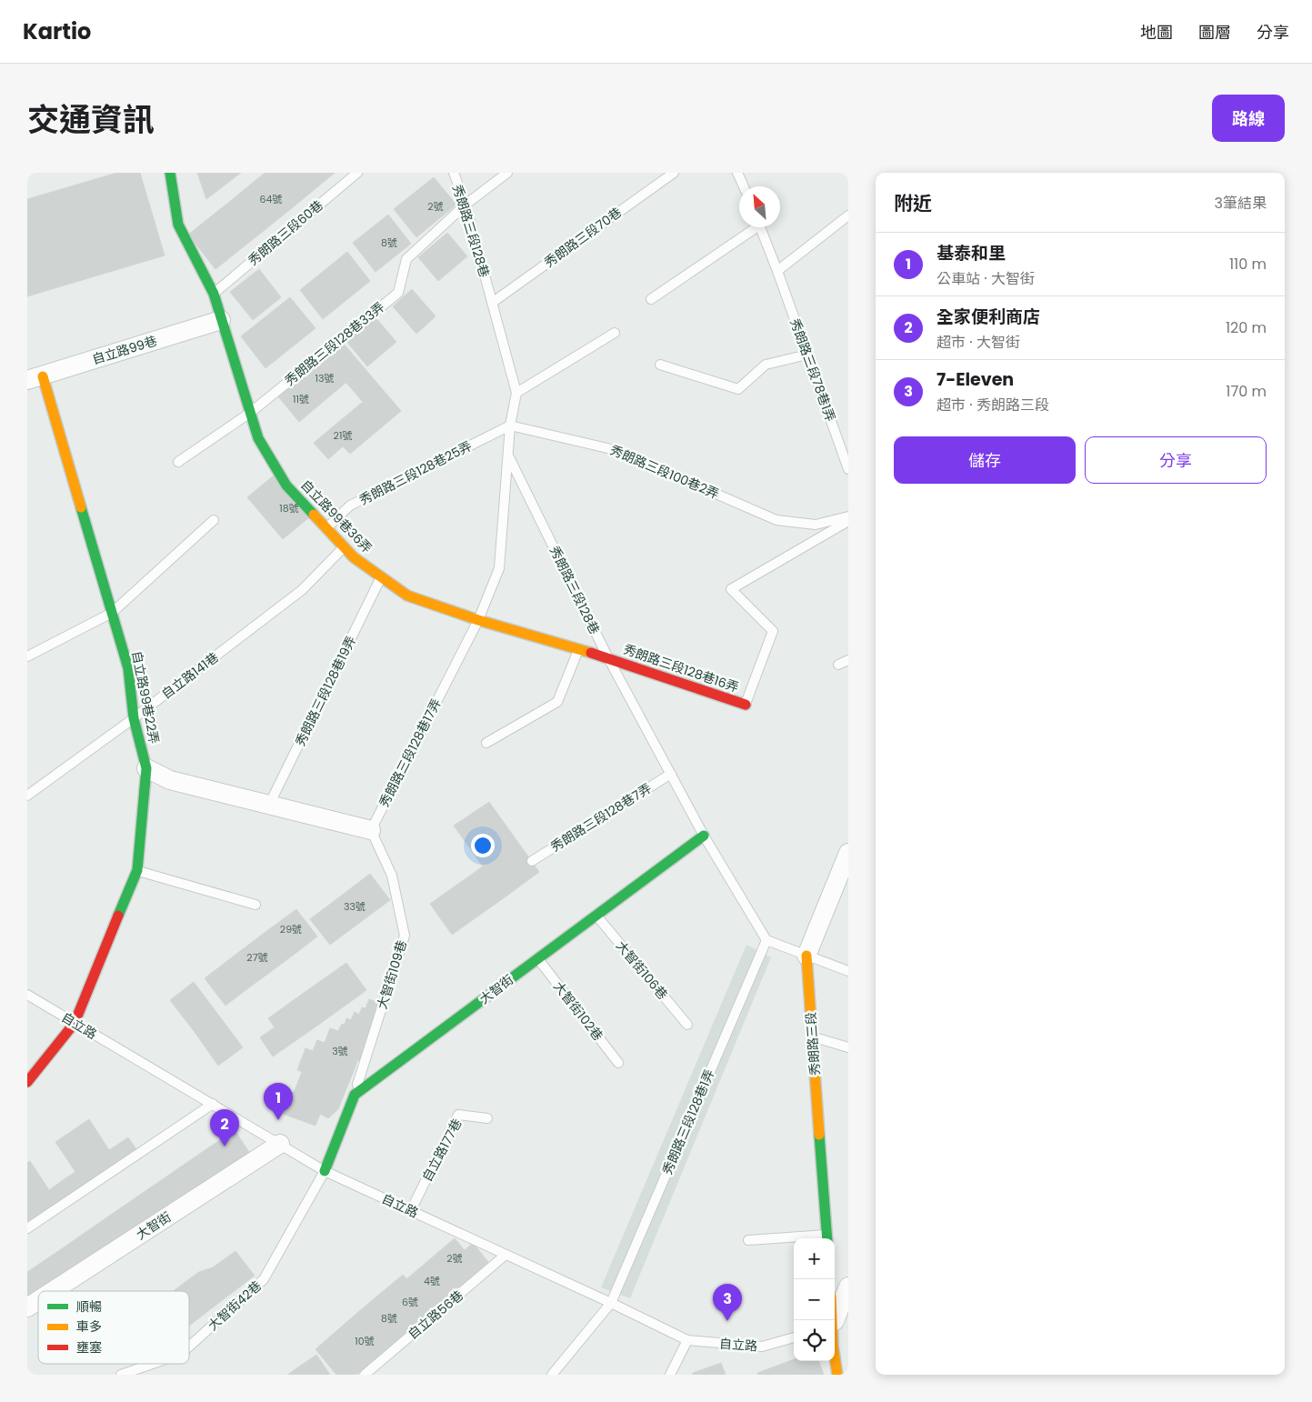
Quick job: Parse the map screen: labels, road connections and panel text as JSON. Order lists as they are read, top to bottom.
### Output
{
  "streets": {
    "street": [
      "自立路99巷",
      "自立路99巷36弄",
      "秀朗路三段128巷16弄",
      "自立路99巷22弄",
      "大智街",
      "秀朗路三段"
    ],
    "lane": [
      "秀朗路三段128巷",
      "秀朗路三段60巷",
      "秀朗路三段70巷",
      "秀朗路三段128巷33弄",
      "秀朗路三段78巷1弄",
      "秀朗路三段100巷2弄",
      "秀朗路三段128巷25弄",
      "自立路141巷",
      "秀朗路三段128巷19弄",
      "秀朗路三段128巷17弄",
      "秀朗路三段128巷7弄",
      "大智街106巷",
      "大智街109巷",
      "大智街102巷",
      "自立路",
      "秀朗路三段128巷1弄",
      "自立路177巷",
      "大智街42巷",
      "自立路56巷"
    ]
  },
  "crossings": [
    ["秀朗路三段128巷", "秀朗路三段70巷"],
    ["秀朗路三段128巷", "秀朗路三段128巷33弄"],
    ["秀朗路三段128巷", "秀朗路三段100巷2弄"],
    ["秀朗路三段128巷", "秀朗路三段128巷25弄"],
    ["秀朗路三段128巷", "自立路99巷36弄"],
    ["秀朗路三段128巷", "秀朗路三段128巷16弄"],
    ["秀朗路三段128巷", "秀朗路三段128巷17弄"],
    ["秀朗路三段128巷", "秀朗路三段128巷7弄"],
    ["秀朗路三段128巷", "大智街"],
    ["秀朗路三段128巷", "秀朗路三段128巷1弄"],
    ["秀朗路三段60巷", "自立路99巷36弄"],
    ["秀朗路三段128巷33弄", "自立路99巷36弄"],
    ["自立路99巷", "自立路99巷36弄"],
    ["自立路99巷", "自立路99巷22弄"],
    ["秀朗路三段100巷2弄", "秀朗路三段128巷25弄"],
    ["秀朗路三段128巷25弄", "自立路99巷36弄"],
    ["自立路99巷36弄", "秀朗路三段128巷16弄"],
    ["自立路99巷36弄", "自立路141巷"],
    ["自立路99巷36弄", "秀朗路三段128巷19弄"],
    ["自立路99巷36弄", "秀朗路三段128巷17弄"],
    ["自立路141巷", "自立路99巷22弄"],
    ["自立路99巷22弄", "自立路"],
    ["秀朗路三段128巷17弄", "大智街109巷"],
    ["大智街106巷", "大智街"],
    ["大智街109巷", "大智街"],
    ["大智街", "大智街102巷"],
    ["大智街", "自立路"],
    ["自立路", "秀朗路三段128巷1弄"],
    ["自立路", "自立路177巷"],
    ["自立路", "大智街42巷"],
    ["自立路", "自立路56巷"]
  ],
  "house_numbers": [
    "64號",
    "2號",
    "8號",
    "13號",
    "11號",
    "21號",
    "18號",
    "33號",
    "29號",
    "27號",
    "3號",
    "2號",
    "4號",
    "6號",
    "8號",
    "10號"
  ],
  "legend": ["順暢", "車多", "壅塞"],
  "north": "top left",
  "page": {
    "header": "Kartio",
    "nav": ["地圖", "圖層", "分享"],
    "title": "交通資訊",
    "buttons": [
      "路線",
      ["儲存", "分享"]
    ],
    "heading": ["附近", "3筆結果"],
    "list": [
      {
        "mark": "1",
        "name": "基泰和里",
        "note": "公車站 · 大智街",
        "value": "110 m"
      },
      {
        "mark": "2",
        "name": "全家便利商店",
        "note": "超市 · 大智街",
        "value": "120 m"
      },
      {
        "mark": "3",
        "name": "7-Eleven",
        "note": "超市 · 秀朗路三段",
        "value": "170 m"
      }
    ],
    "pins": ["1", "2", "3"],
    "map_buttons": ["+", "−"]
  }
}
